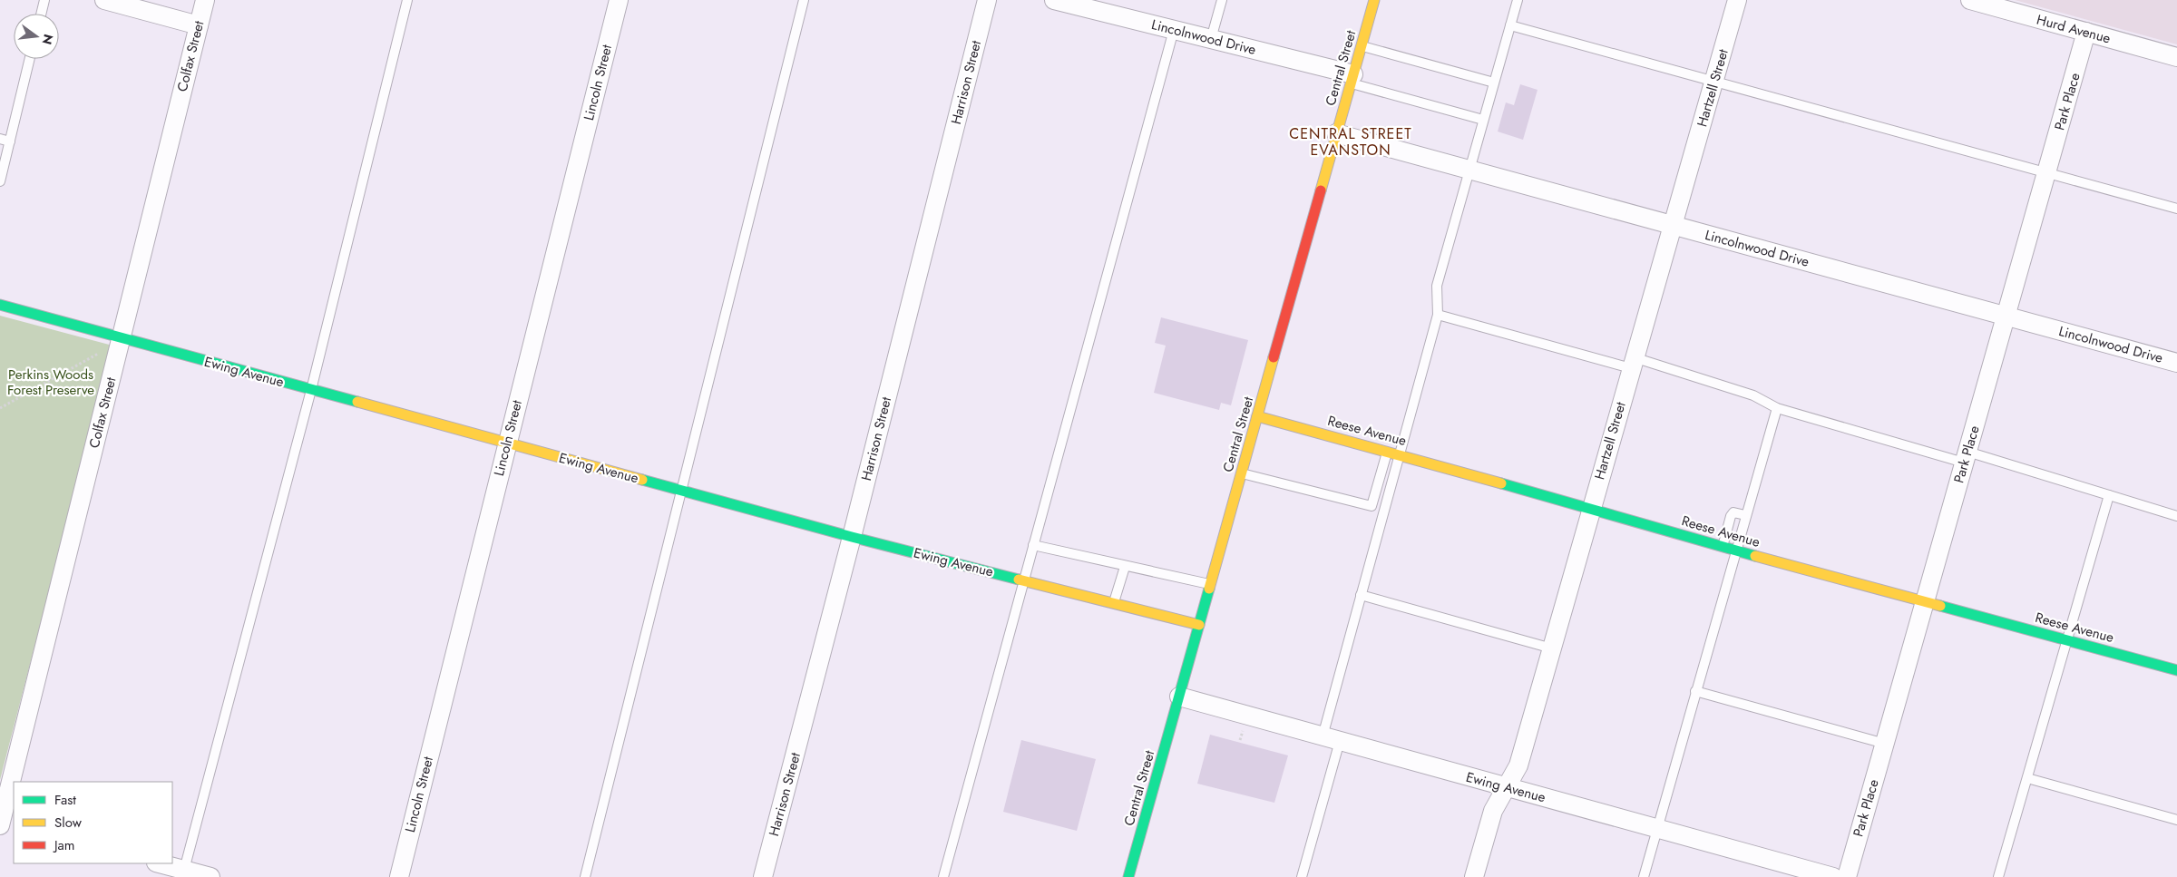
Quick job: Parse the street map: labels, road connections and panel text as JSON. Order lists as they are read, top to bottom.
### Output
{
  "streets": {
    "street": [
      "Hurd Avenue",
      "Lincolnwood Drive",
      "Colfax Street",
      "Central Street",
      "Lincoln Street",
      "Harrison Street",
      "Hartzell Street",
      "Park Place",
      "Ewing Avenue",
      "Reese Avenue"
    ]
  },
  "crossings": [
    ["Hurd Avenue", "Park Place"],
    ["Lincolnwood Drive", "Central Street"],
    ["Lincolnwood Drive", "Hartzell Street"],
    ["Lincolnwood Drive", "Park Place"],
    ["Colfax Street", "Ewing Avenue"],
    ["Central Street", "Ewing Avenue"],
    ["Central Street", "Reese Avenue"],
    ["Lincoln Street", "Ewing Avenue"],
    ["Harrison Street", "Ewing Avenue"],
    ["Hartzell Street", "Ewing Avenue"],
    ["Hartzell Street", "Reese Avenue"],
    ["Park Place", "Reese Avenue"]
  ],
  "districts": ["CENTRAL STREET EVANSTON"],
  "parks": ["Perkins Woods Forest Preserve"],
  "legend": ["Fast", "Slow", "Jam"],
  "north": "right"
}
